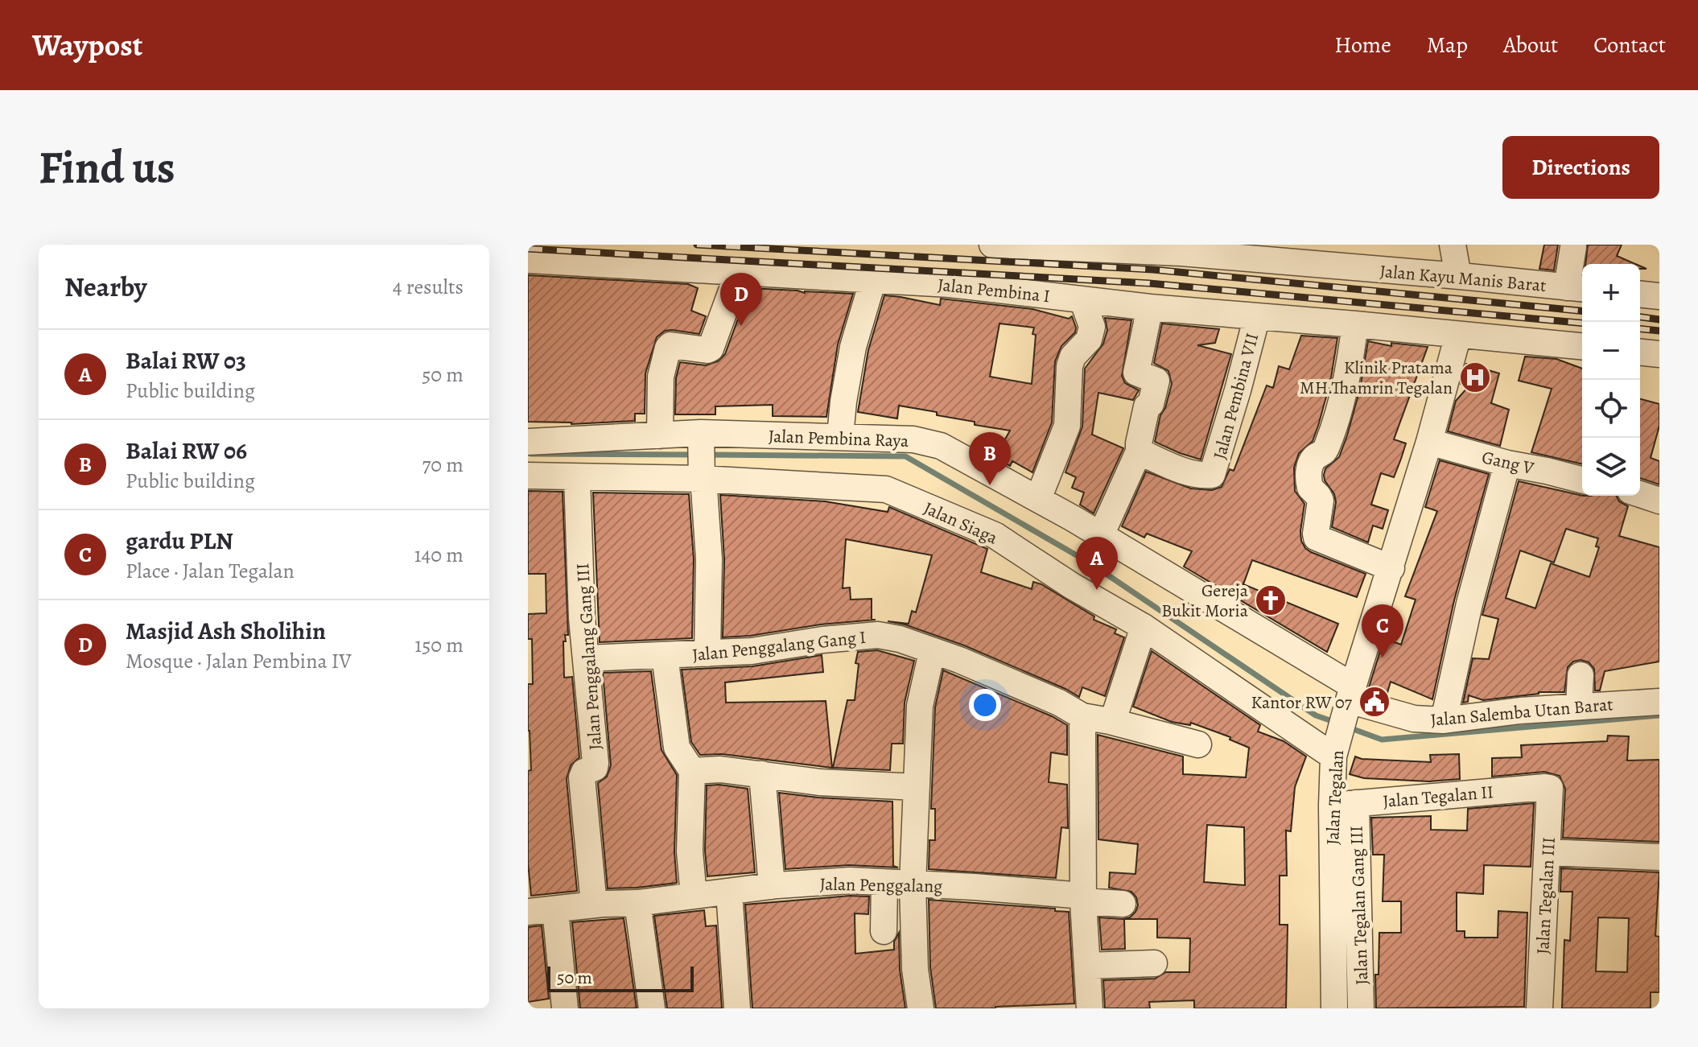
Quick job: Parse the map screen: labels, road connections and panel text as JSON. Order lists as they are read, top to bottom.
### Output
{
  "streets": {
    "street": [
      "Jalan Kayu Manis Barat",
      "Jalan Pembina I",
      "Jalan Pembina VII",
      "Jalan Pembina Raya",
      "Gang V",
      "Jalan Siaga",
      "Jalan Penggalang Gang I",
      "Jalan Penggalang Gang III",
      "Jalan Salemba Utan Barat",
      "Jalan Tegalan II",
      "Jalan Tegalan",
      "Jalan Penggalang",
      "Jalan Tegalan III",
      "Jalan Tegalan Gang III"
    ]
  },
  "crossings": [
    ["Jalan Pembina I", "Jalan Pembina VII"],
    ["Jalan Pembina I", "Jalan Tegalan"],
    ["Jalan Pembina Raya", "Jalan Siaga"],
    ["Jalan Pembina Raya", "Jalan Salemba Utan Barat"],
    ["Jalan Pembina Raya", "Jalan Tegalan"],
    ["Gang V", "Jalan Tegalan"],
    ["Jalan Siaga", "Jalan Penggalang Gang III"],
    ["Jalan Siaga", "Jalan Tegalan"],
    ["Jalan Penggalang Gang I", "Jalan Penggalang Gang III"],
    ["Jalan Penggalang Gang III", "Jalan Penggalang"],
    ["Jalan Salemba Utan Barat", "Jalan Tegalan"],
    ["Jalan Tegalan II", "Jalan Tegalan"],
    ["Jalan Tegalan II", "Jalan Tegalan III"],
    ["Jalan Tegalan II", "Jalan Tegalan Gang III"],
    ["Jalan Tegalan", "Jalan Tegalan Gang III"]
  ],
  "places": {
    "hospital": ["Klinik Pratama MH.Thamrin Tegalan"],
    "church": ["Gereja Bukit Moria"],
    "public building": ["Kantor RW 07"]
  },
  "scale_bar": "50 m",
  "page": {
    "header": "Waypost",
    "nav": [
      "Home",
      "Map",
      "About",
      "Contact"
    ],
    "buttons": "Directions",
    "title": "Find us",
    "heading": ["Nearby", "4 results"],
    "map_buttons": ["+", "−"],
    "pins": [
      "D",
      "B",
      "A",
      "C"
    ],
    "list": [
      {
        "mark": "A",
        "name": "Balai RW 03",
        "note": "Public building",
        "value": "50 m"
      },
      {
        "mark": "B",
        "name": "Balai RW 06",
        "note": "Public building",
        "value": "70 m"
      },
      {
        "mark": "C",
        "name": "gardu PLN",
        "note": "Place · Jalan Tegalan",
        "value": "140 m"
      },
      {
        "mark": "D",
        "name": "Masjid Ash Sholihin",
        "note": "Mosque · Jalan Pembina IV",
        "value": "150 m"
      }
    ],
    "scale": "50 m"
  }
}
